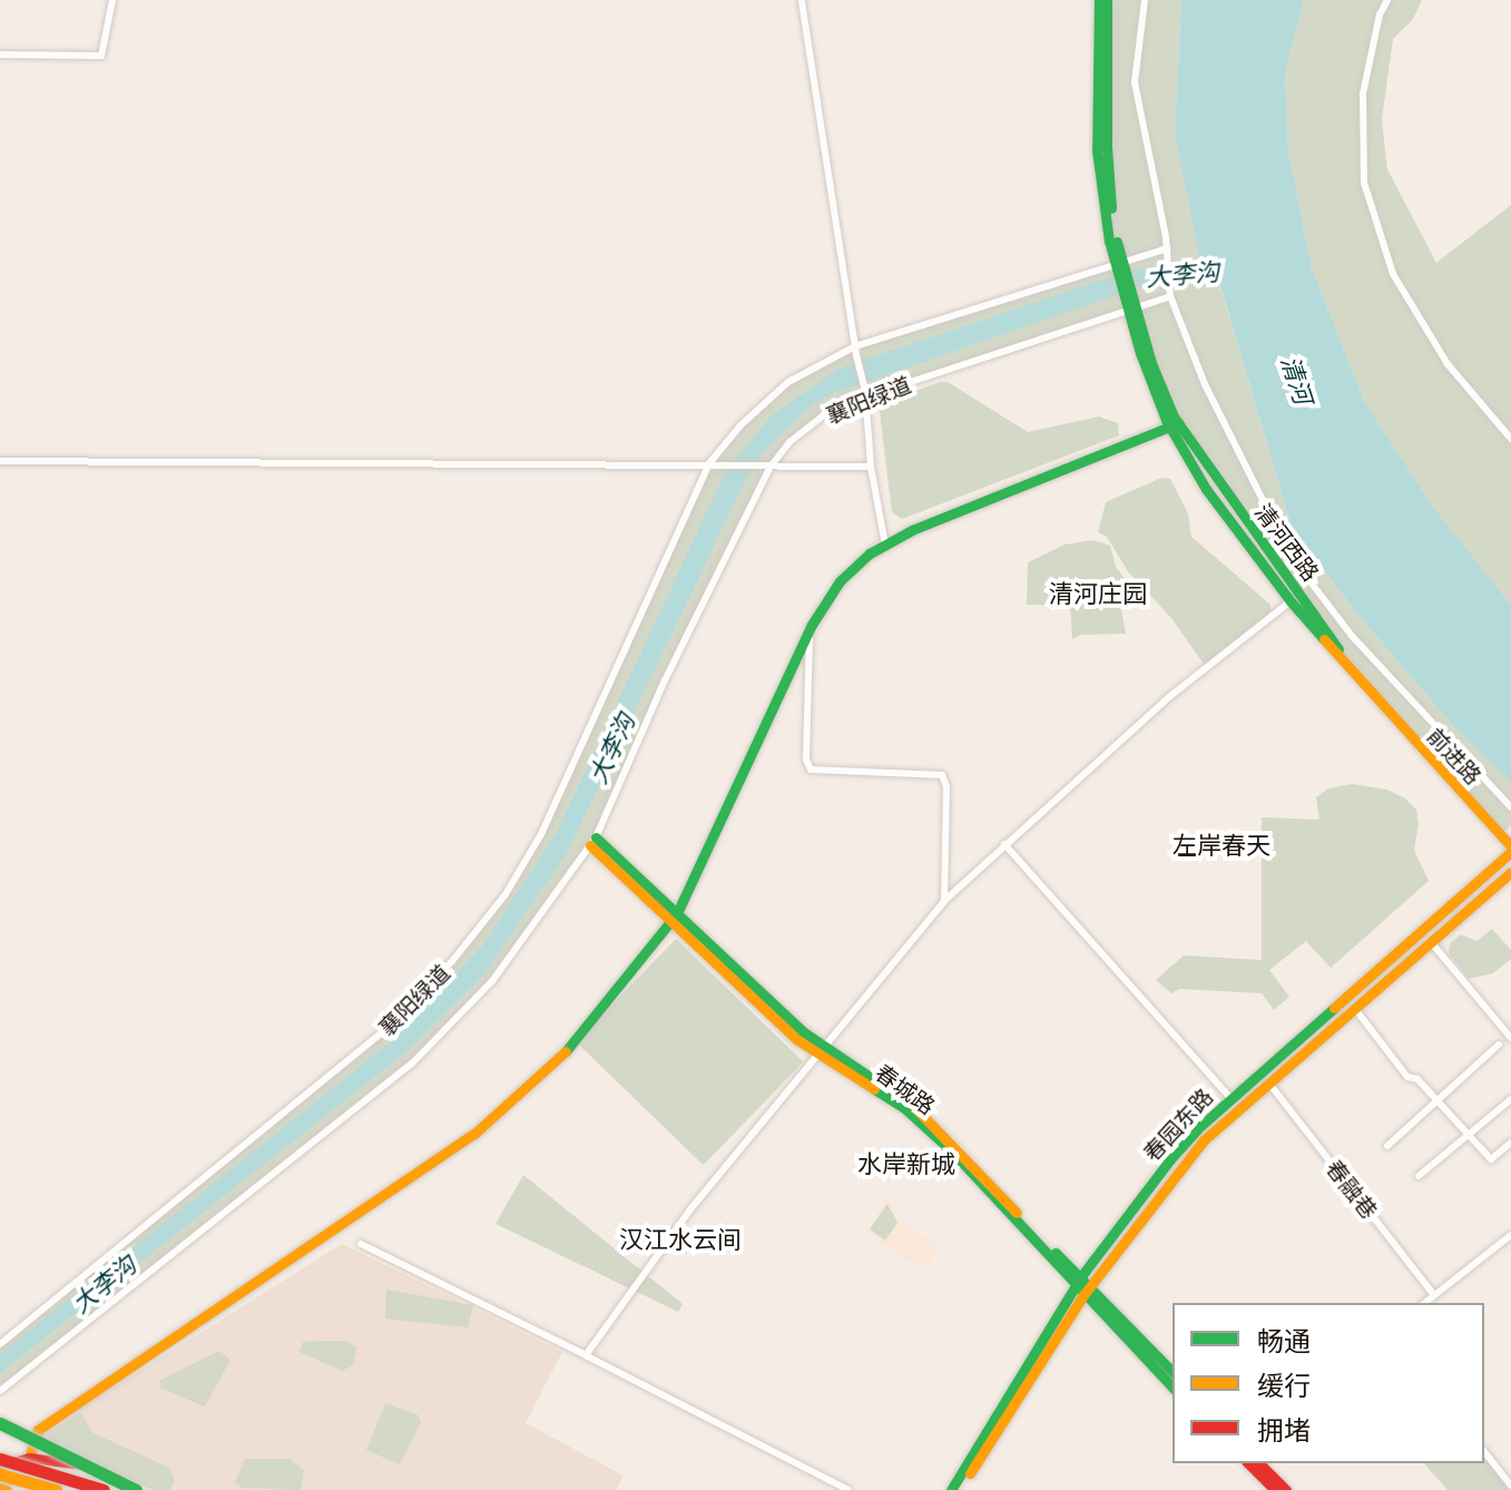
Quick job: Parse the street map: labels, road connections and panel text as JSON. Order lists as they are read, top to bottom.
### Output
{
  "streets": {
    "main road": [
      "清河西路",
      "前进路",
      "春城路",
      "春园东路"
    ],
    "street": ["襄阳绿道", "春融巷"]
  },
  "crossings": [
    ["襄阳绿道", "春城路"],
    ["清河西路", "前进路"],
    ["前进路", "春园东路"],
    ["春城路", "春园东路"],
    ["春园东路", "春融巷"]
  ],
  "districts": [
    "清河庄园",
    "左岸春天",
    "水岸新城",
    "汉江水云间"
  ],
  "water": ["大李沟", "清河"],
  "legend": ["畅通", "缓行", "拥堵"]
}
